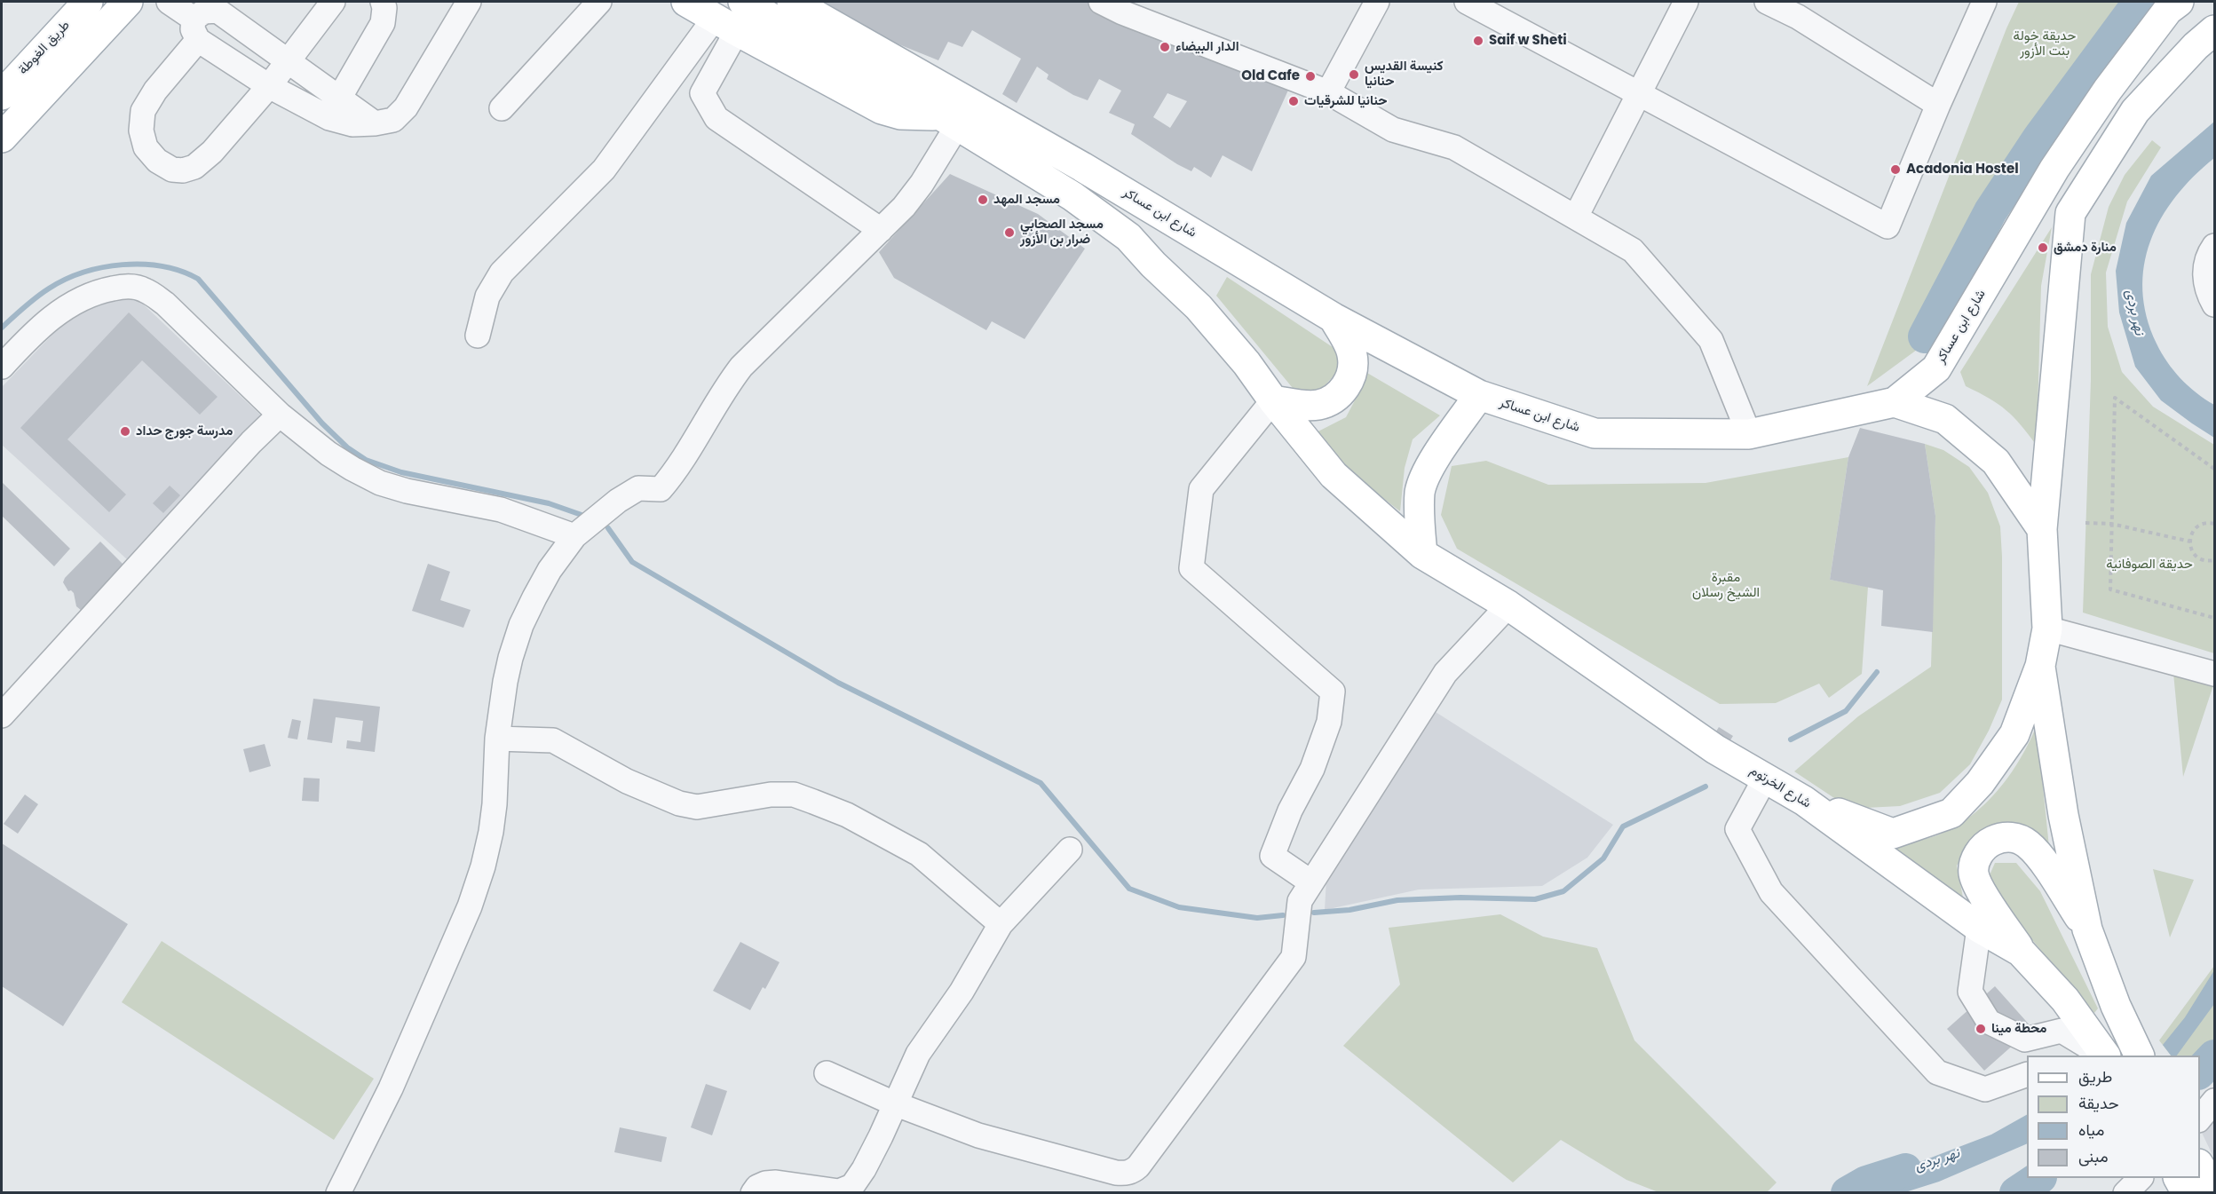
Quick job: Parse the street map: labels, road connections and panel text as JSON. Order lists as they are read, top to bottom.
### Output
{
  "streets": {
    "main road": ["طريق الغوطة", "شارع ابن عساكر", "شارع الخرتوم"]
  },
  "water": ["نهر بردى"],
  "parks": ["حديقة خولة بنت الأزور", "حديقة الصوفانية", "مقبرة الشيخ رسلان"],
  "places": [
    "Saif w Sheti",
    "الدار البيضاء",
    "كنيسة القديس حنانيا",
    "Old Cafe",
    "حنانيا للشرقيات",
    "Acadonia Hostel",
    "مسجد المهد",
    "مسجد الصحابي ضرار بن الأزور",
    "منارة دمشق",
    "مدرسة جورج حداد",
    "محطة مينا"
  ],
  "legend": [
    "طريق",
    "حديقة",
    "مياه",
    "مبنى"
  ]
}
